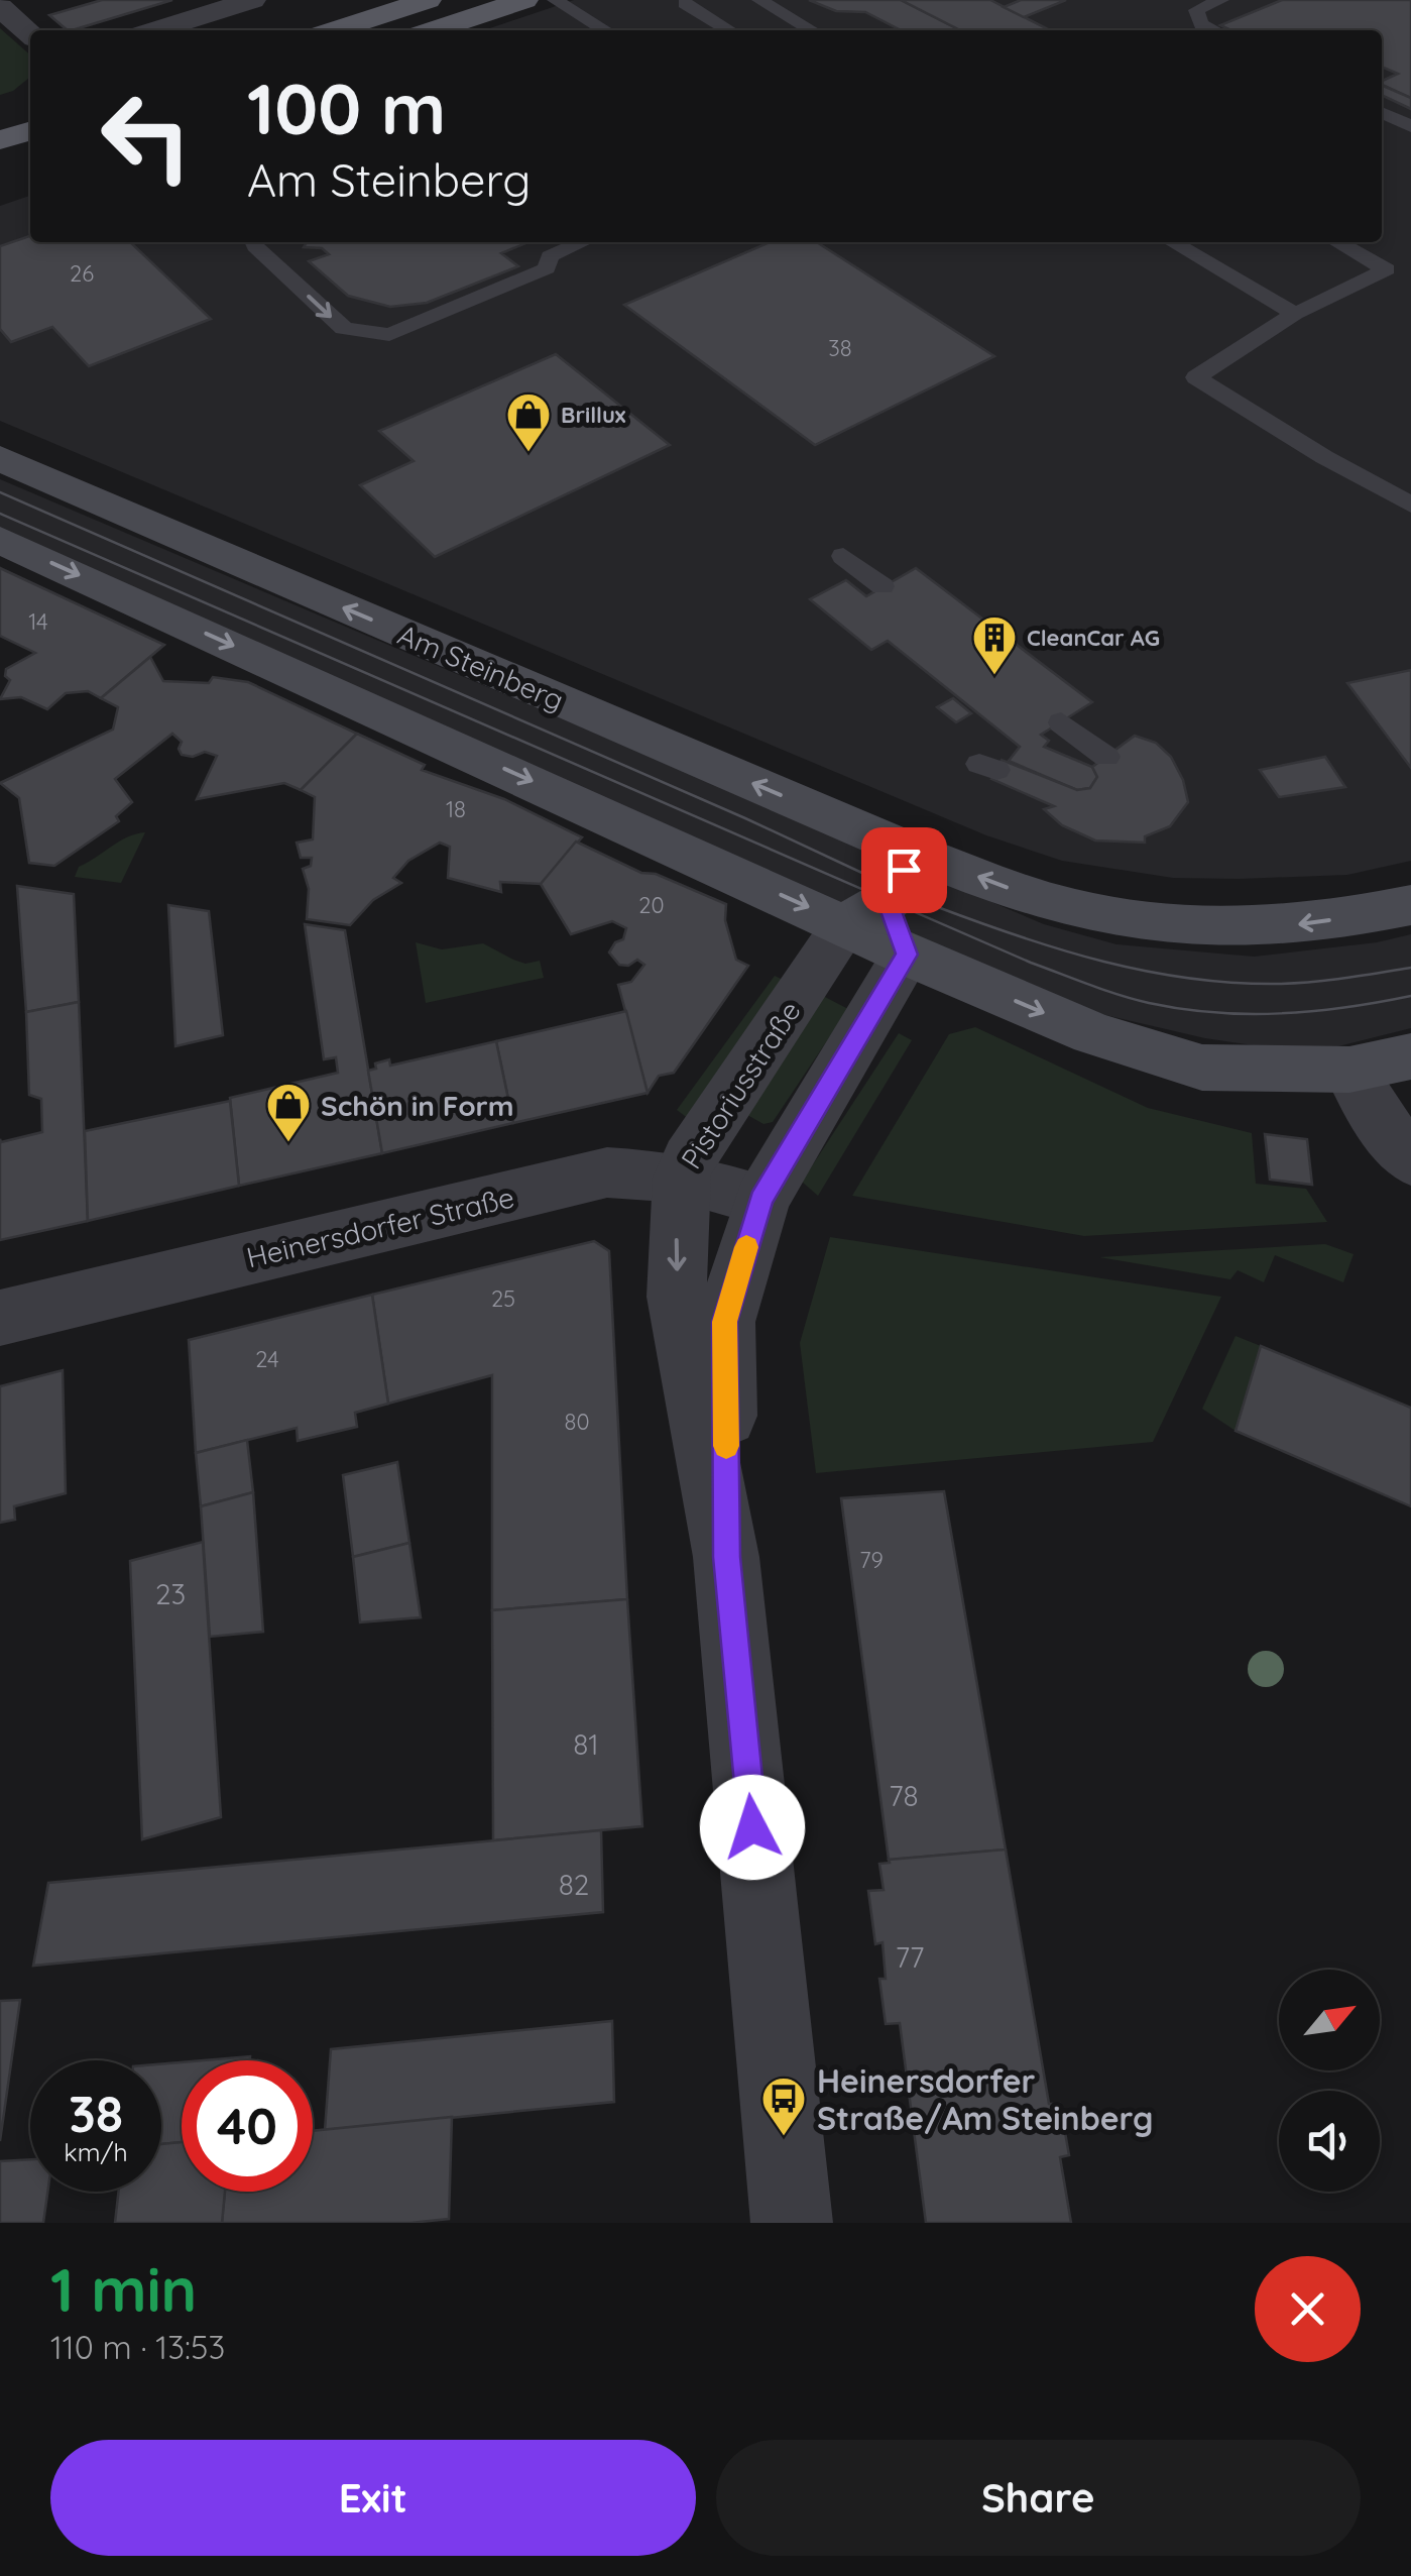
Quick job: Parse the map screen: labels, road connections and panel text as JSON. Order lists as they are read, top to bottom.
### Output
{
  "streets": {
    "main road": ["Am Steinberg"],
    "street": ["Pistoriusstraße", "Heinersdorfer Straße"]
  },
  "crossings": [
    ["Pistoriusstraße", "Heinersdorfer Straße"]
  ],
  "places": {
    "shop": ["Brillux", "Schön in Form"],
    "building": ["CleanCar AG"],
    "bus stop": ["Heinersdorfer Straße/Am Steinberg"]
  },
  "house_numbers": [
    "26",
    "38",
    "14",
    "18",
    "20",
    "25",
    "24",
    "80",
    "79",
    "23",
    "81",
    "78",
    "82",
    "77"
  ],
  "north": "top right",
  "page": {
    "turn": ["100 m", "Am Steinberg"],
    "speed": "38 km/h",
    "limit": "40",
    "heading": ["1 min", "110 m · 13:53"],
    "buttons": ["Exit", "Share"]
  }
}
